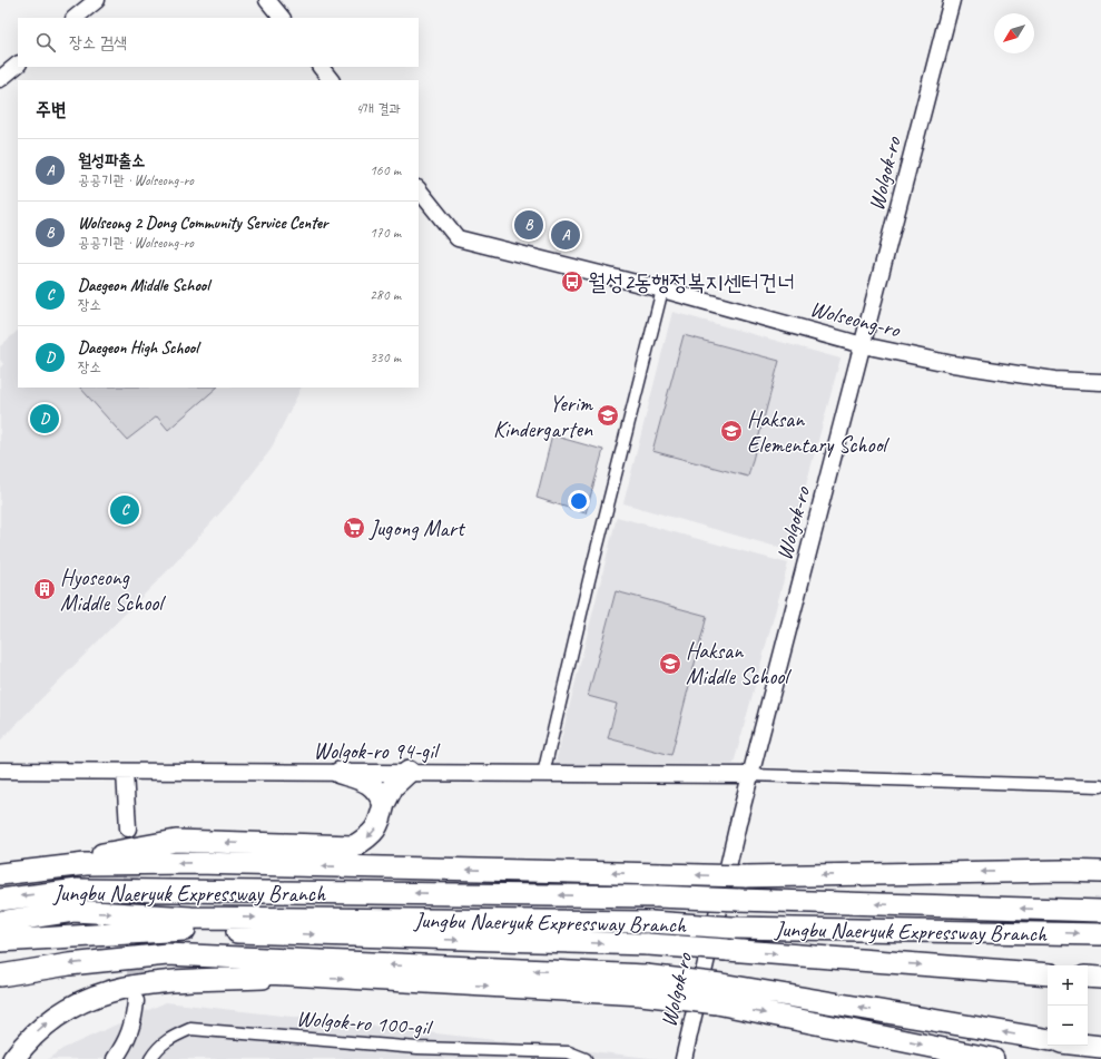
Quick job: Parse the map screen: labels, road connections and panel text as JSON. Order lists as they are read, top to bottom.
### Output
{
  "streets": {
    "highway": ["Jungbu Naeryuk Expressway Branch"],
    "street": [
      "Wolgok-ro",
      "Wolseong-ro",
      "Wolgok-ro 94-gil",
      "Wolgok-ro 100-gil"
    ]
  },
  "crossings": [
    ["Wolgok-ro", "Wolseong-ro"],
    ["Wolgok-ro", "Wolgok-ro 94-gil"]
  ],
  "places": {
    "bus stop": ["월성2동행정복지센터건너"],
    "school or university": ["Yerim Kindergarten", "Haksan Elementary School", "Haksan Middle School"],
    "supermarket": ["Jugong Mart"],
    "building": ["Hyoseong Middle School"]
  },
  "north": "bottom left",
  "page": {
    "search": "장소 검색",
    "heading": ["주변", "4개 결과"],
    "list": [
      {
        "mark": "A",
        "name": "월성파출소",
        "note": "공공기관 · Wolseong-ro",
        "value": "160 m"
      },
      {
        "mark": "B",
        "name": "Wolseong 2 Dong Community Service Center",
        "note": "공공기관 · Wolseong-ro",
        "value": "170 m"
      },
      {
        "mark": "C",
        "name": "Daegeon Middle School",
        "note": "장소",
        "value": "280 m"
      },
      {
        "mark": "D",
        "name": "Daegeon High School",
        "note": "장소",
        "value": "330 m"
      }
    ],
    "pins": [
      "B",
      "A",
      "D",
      "C"
    ],
    "map_buttons": ["+", "−"]
  }
}
